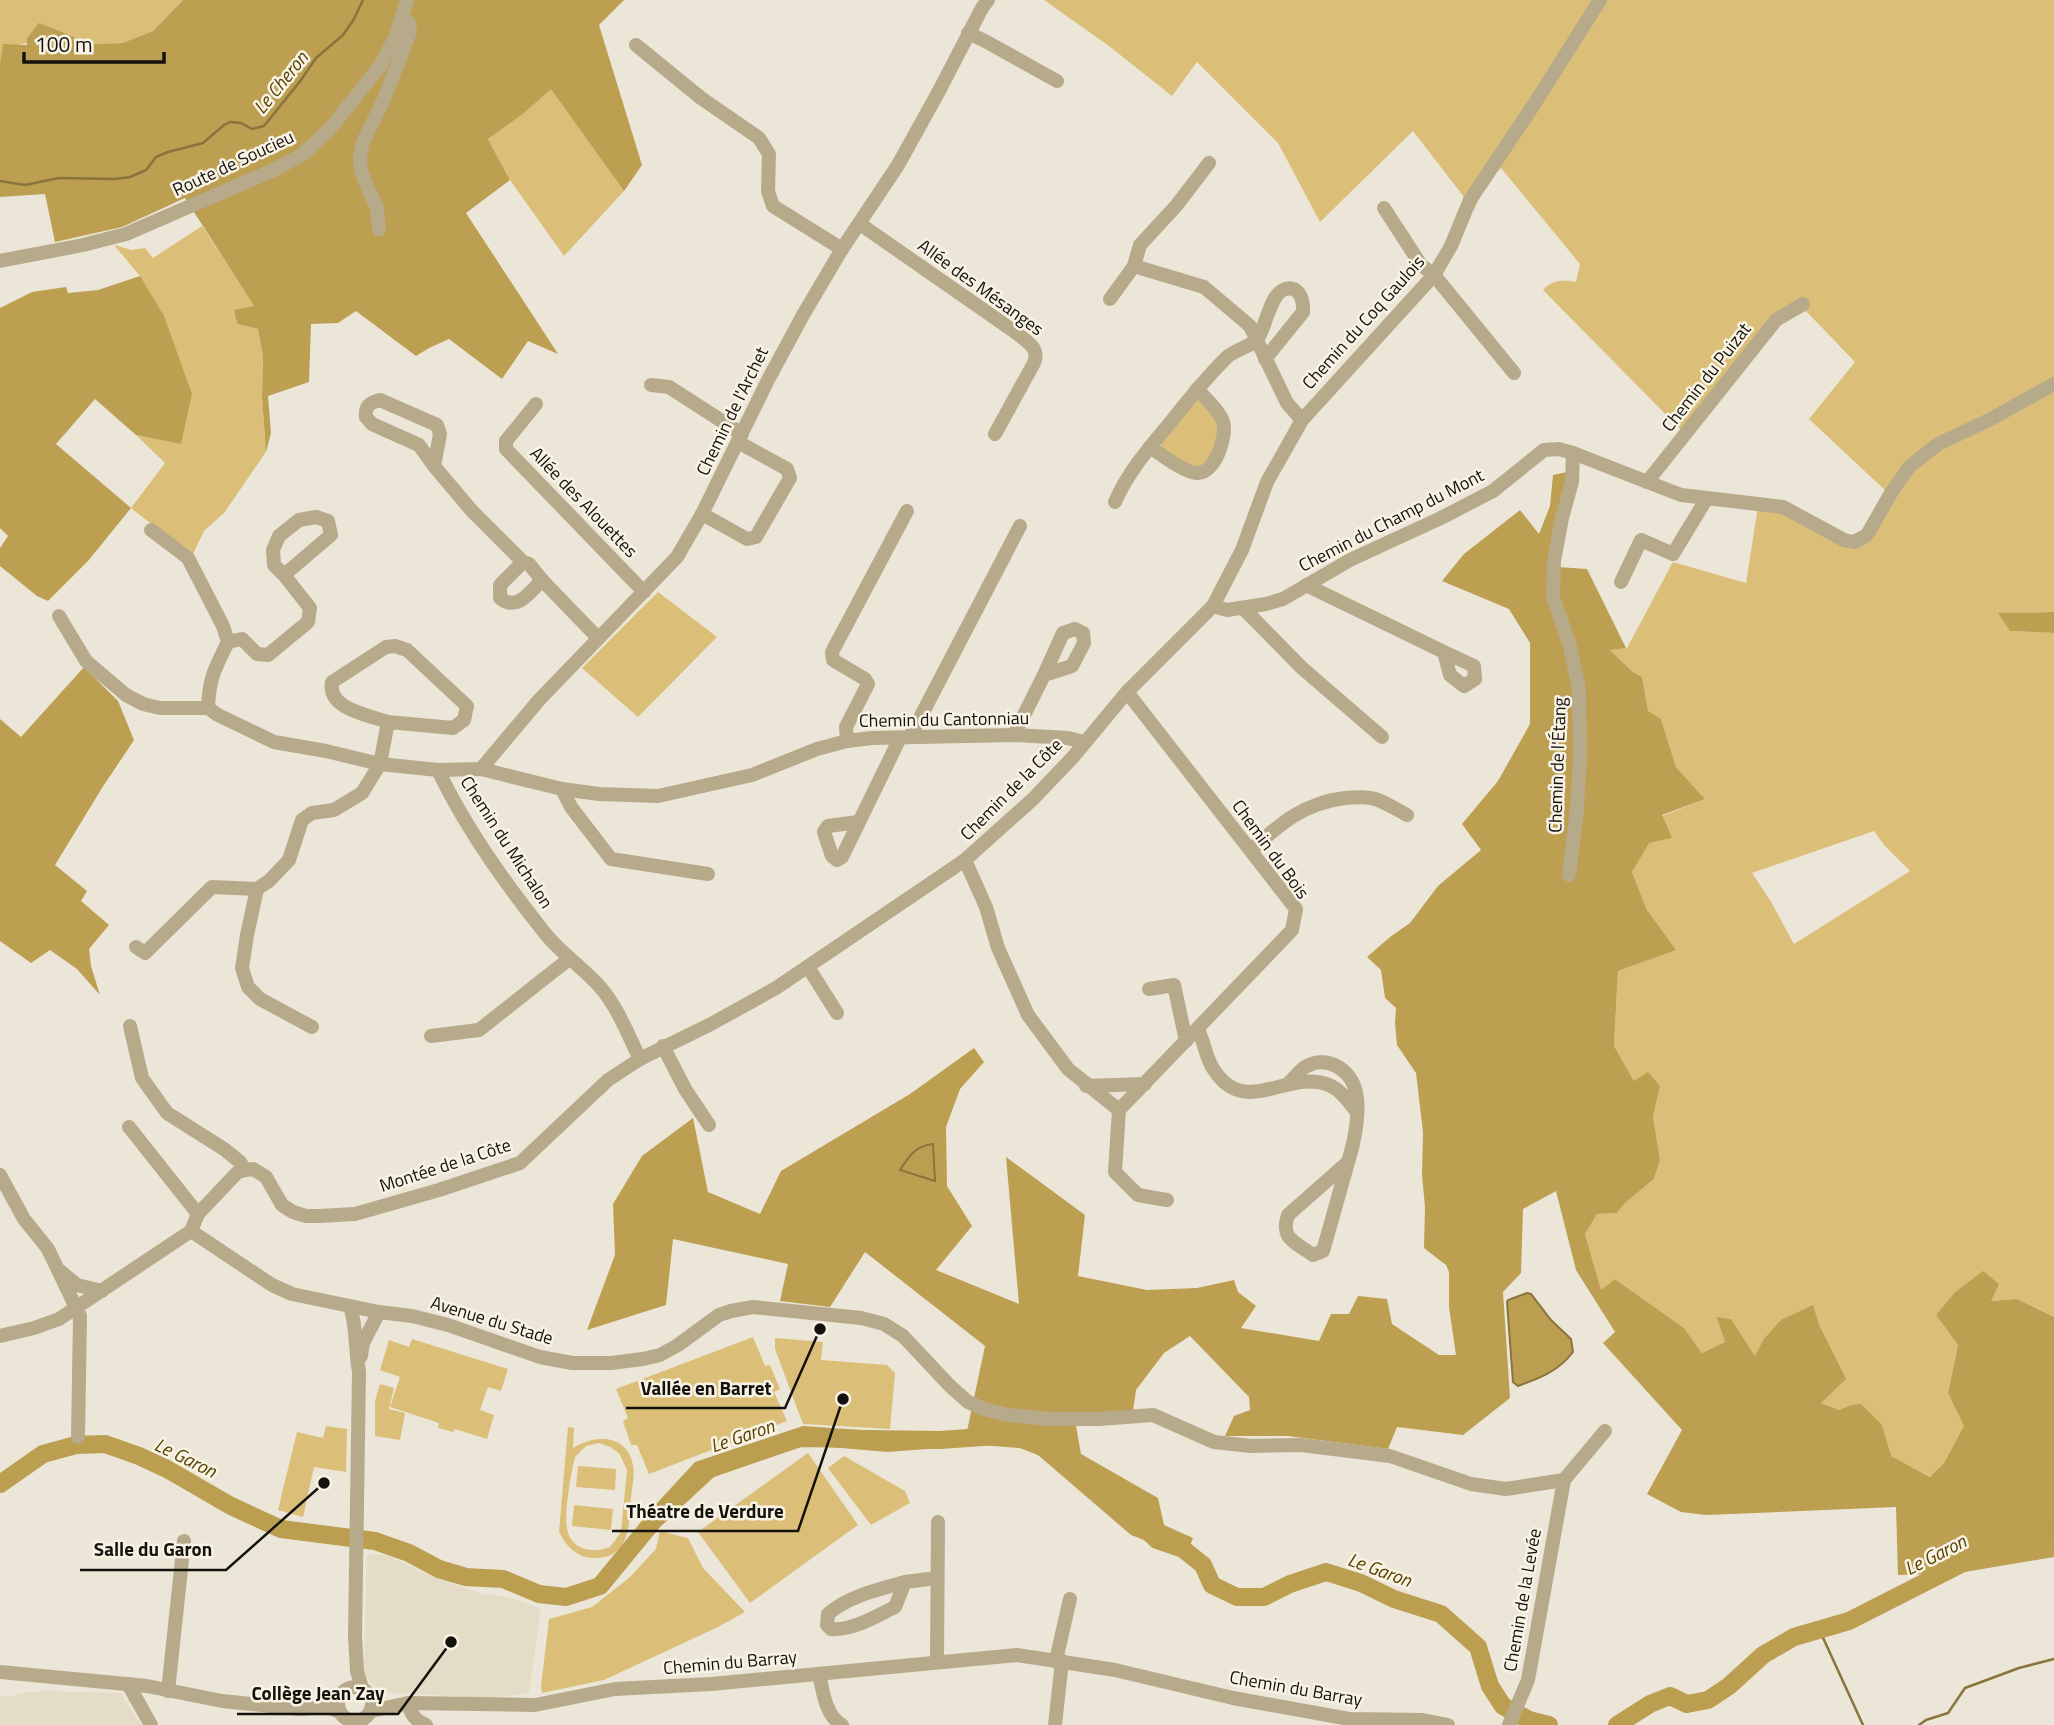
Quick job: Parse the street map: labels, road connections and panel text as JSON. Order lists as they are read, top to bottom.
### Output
{
  "streets": {
    "street": [
      "Route de Soucieu",
      "Allée des Mésanges",
      "Chemin du Coq Gaulois",
      "Chemin du Puizat",
      "Chemin de l'Archet",
      "Allée des Alouettes",
      "Chemin du Champ du Mont",
      "Chemin du Cantonniau",
      "Chemin de l'Étang",
      "Chemin de la Côte",
      "Chemin du Michalon",
      "Chemin du Bois",
      "Montée de la Côte",
      "Avenue du Stade",
      "Chemin de la Levée",
      "Chemin du Barray"
    ]
  },
  "crossings": [
    ["Allée des Mésanges", "Chemin de l'Archet"],
    ["Chemin du Coq Gaulois", "Chemin du Champ du Mont"],
    ["Chemin du Coq Gaulois", "Chemin de la Côte"],
    ["Chemin du Puizat", "Chemin du Champ du Mont"],
    ["Chemin de l'Archet", "Allée des Alouettes"],
    ["Chemin de l'Archet", "Chemin du Cantonniau"],
    ["Chemin du Champ du Mont", "Chemin de l'Étang"],
    ["Chemin du Champ du Mont", "Chemin de la Côte"],
    ["Chemin du Cantonniau", "Chemin de la Côte"],
    ["Chemin du Cantonniau", "Chemin du Michalon"],
    ["Chemin de la Côte", "Chemin du Michalon"],
    ["Chemin de la Côte", "Chemin du Bois"],
    ["Chemin de la Côte", "Montée de la Côte"],
    ["Chemin du Michalon", "Montée de la Côte"],
    ["Avenue du Stade", "Chemin de la Levée"]
  ],
  "water": ["Le Cheron", "Le Garon"],
  "places": [
    "Vallée en Barret",
    "Théatre de Verdure",
    "Salle du Garon",
    "Collège Jean Zay"
  ],
  "scale_bar": "100 m"
}
